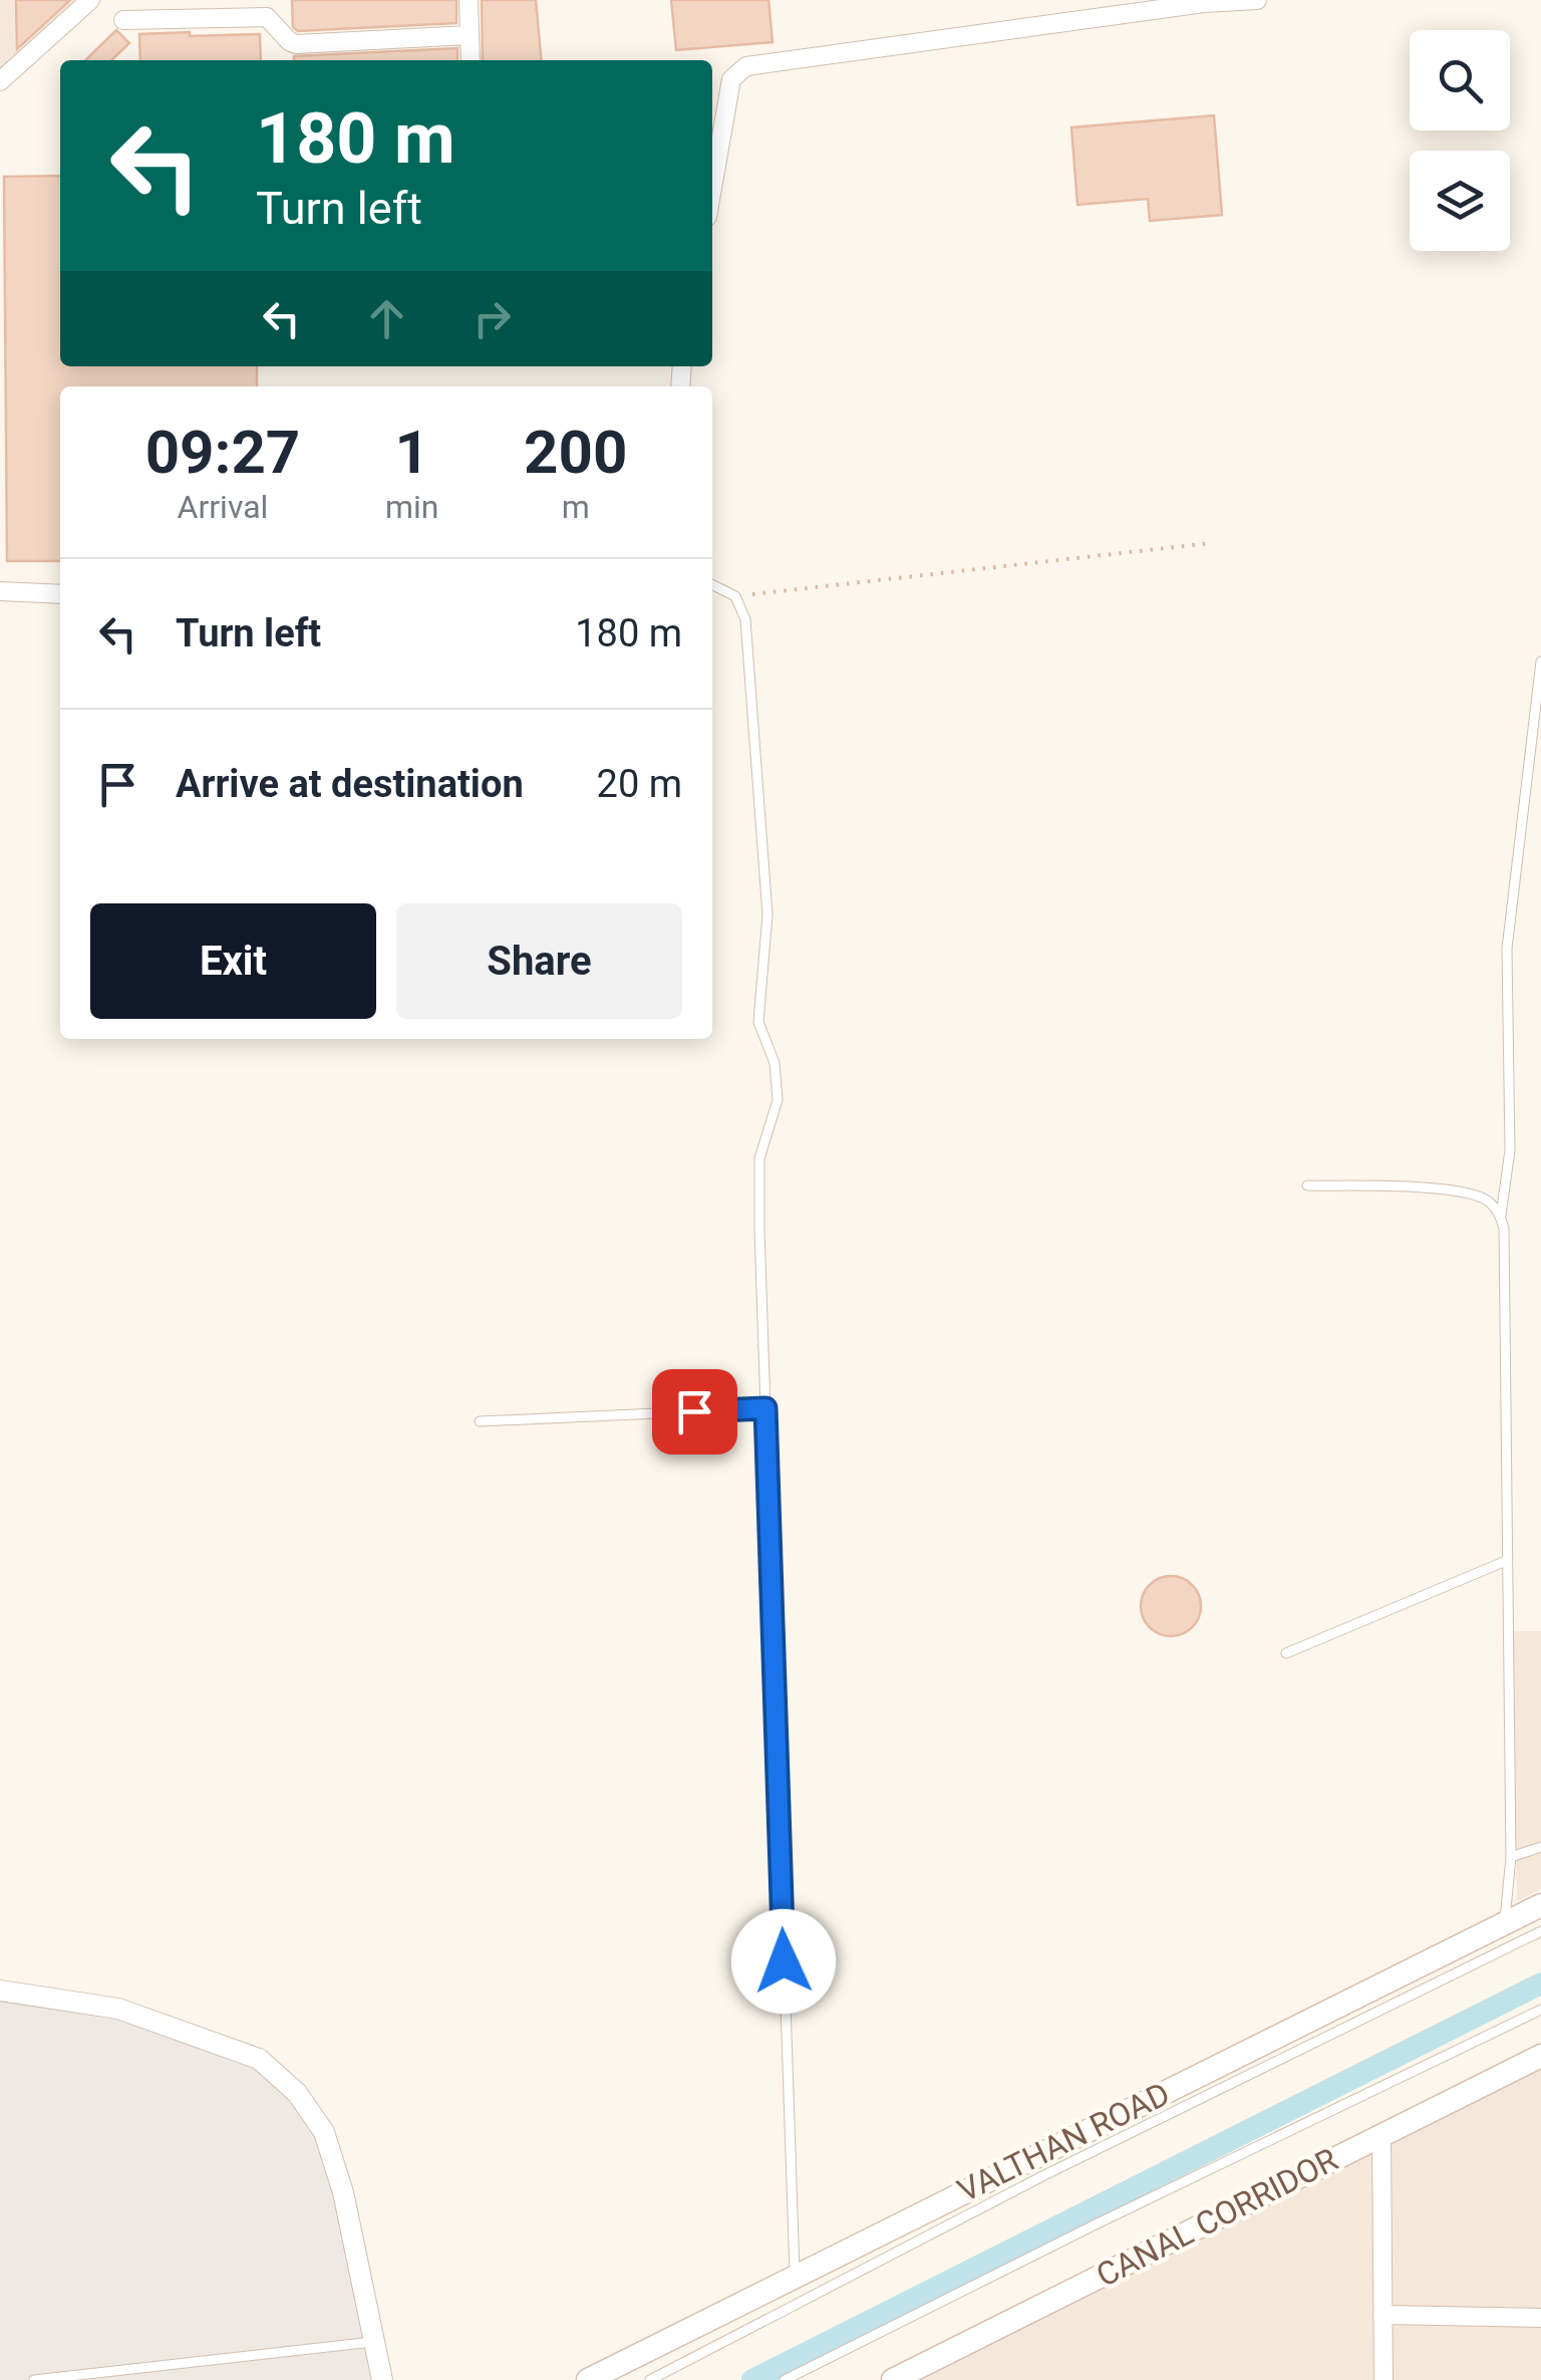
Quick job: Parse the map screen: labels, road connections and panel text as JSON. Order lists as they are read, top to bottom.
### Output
{
  "streets": {
    "main road": ["VALTHAN ROAD", "CANAL CORRIDOR"]
  },
  "page": {
    "turn": ["180 m", "Turn left"],
    "eta": [
      "09:27",
      "Arrival",
      "1",
      "min",
      "200",
      "m"
    ],
    "list": [
      {
        "name": "Turn left",
        "value": "180 m"
      },
      {
        "name": "Arrive at destination",
        "value": "20 m"
      }
    ],
    "buttons": ["Exit", "Share"]
  }
}
